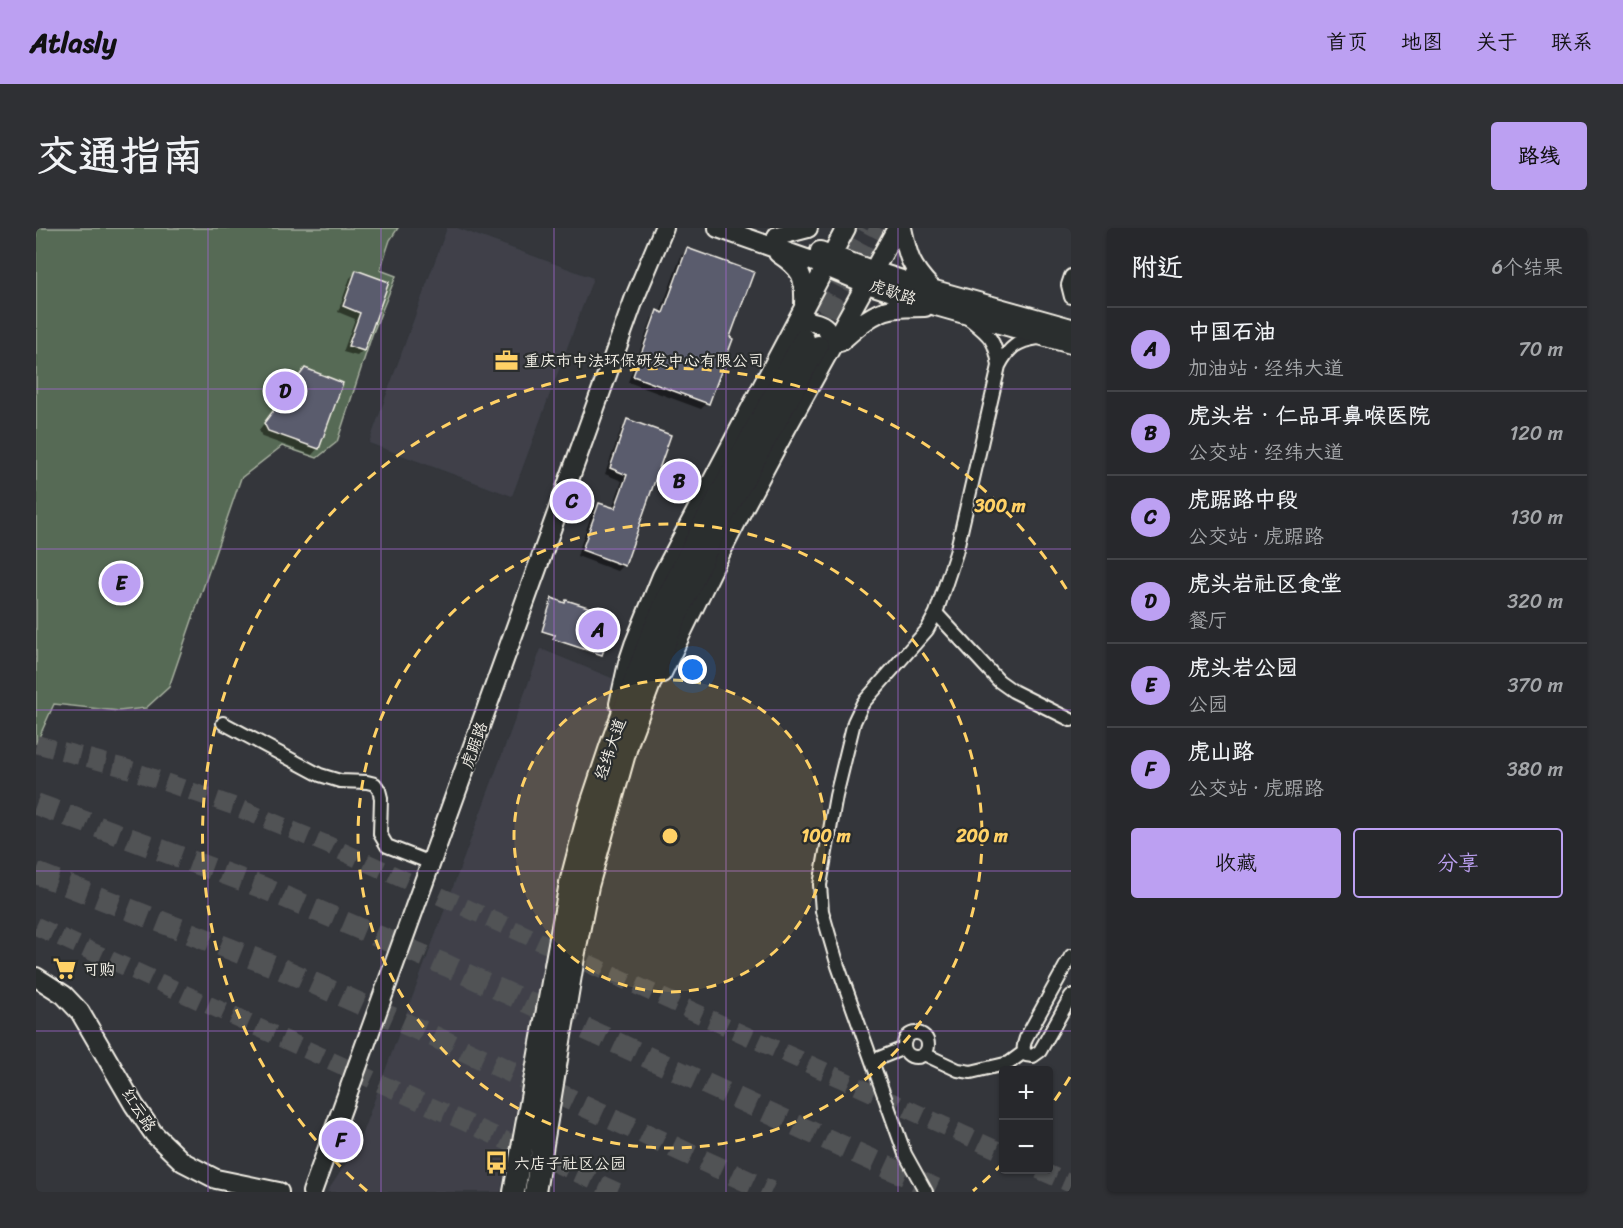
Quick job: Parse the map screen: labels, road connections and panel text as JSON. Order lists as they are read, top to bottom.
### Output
{
  "streets": {
    "main road": ["经纬大道"],
    "street": ["虎歇路", "虎踞路", "红云路"]
  },
  "places": {
    "office": ["重庆市中法环保研发中心有限公司"],
    "supermarket": ["可购"],
    "bus stop": ["六店子社区公园"]
  },
  "page": {
    "header": "Atlasly",
    "nav": [
      "首页",
      "地图",
      "关于",
      "联系"
    ],
    "title": "交通指南",
    "buttons": [
      "路线",
      ["收藏", "分享"]
    ],
    "heading": ["附近", "6个结果"],
    "list": [
      {
        "mark": "A",
        "name": "中国石油",
        "note": "加油站 · 经纬大道",
        "value": "70 m"
      },
      {
        "mark": "B",
        "name": "虎头岩‧仁品耳鼻喉医院",
        "note": "公交站 · 经纬大道",
        "value": "120 m"
      },
      {
        "mark": "C",
        "name": "虎踞路中段",
        "note": "公交站 · 虎踞路",
        "value": "130 m"
      },
      {
        "mark": "D",
        "name": "虎头岩社区食堂",
        "note": "餐厅",
        "value": "320 m"
      },
      {
        "mark": "E",
        "name": "虎头岩公园",
        "note": "公园",
        "value": "370 m"
      },
      {
        "mark": "F",
        "name": "虎山路",
        "note": "公交站 · 虎踞路",
        "value": "380 m"
      }
    ],
    "pins": [
      "D",
      "B",
      "C",
      "E",
      "A",
      "F"
    ],
    "map_buttons": ["+", "−"]
  },
  "rings": ["300 m", "100 m", "200 m"]
}
